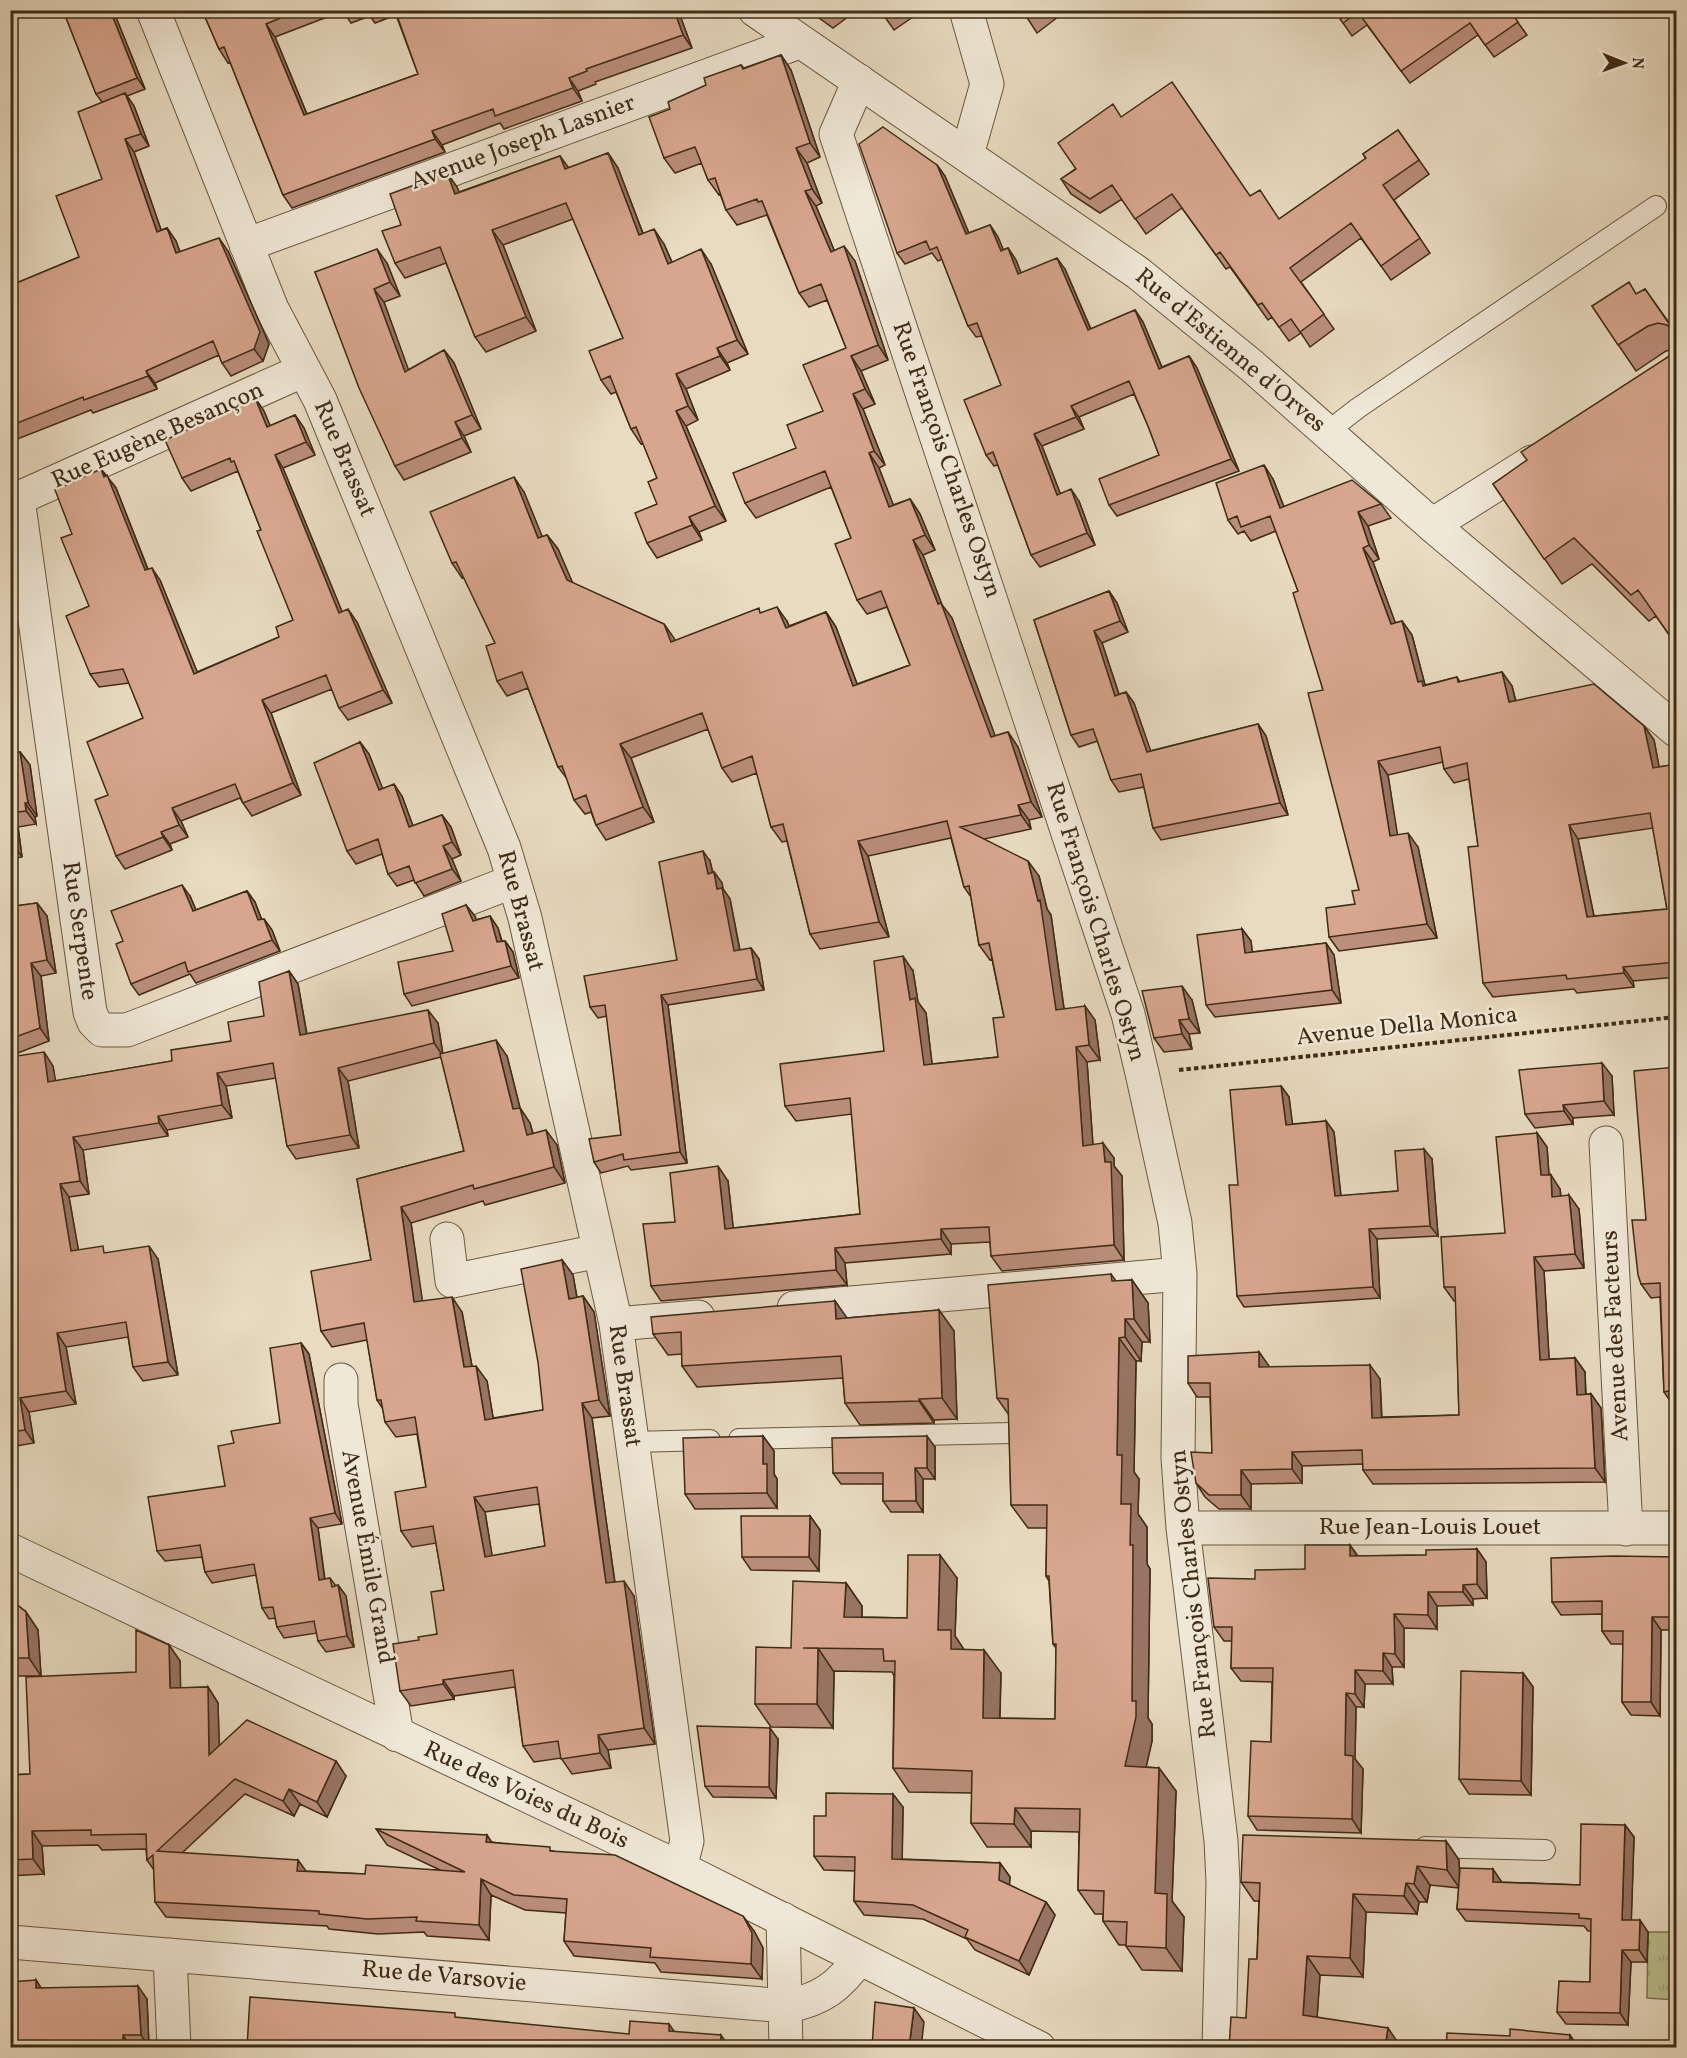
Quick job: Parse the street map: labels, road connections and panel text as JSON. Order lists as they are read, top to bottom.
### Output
{
  "streets": {
    "street": [
      "Avenue Joseph Lasnier",
      "Rue d'Estienne d'Orves",
      "Rue Eugène Besançon",
      "Rue Brassat",
      "Rue François Charles Ostyn",
      "Rue Serpente",
      "Avenue des Facteurs",
      "Rue Jean-Louis Louet",
      "Avenue Émile Grand",
      "Rue des Voies du Bois",
      "Rue de Varsovie"
    ],
    "path": ["Avenue Della Monica"]
  },
  "crossings": [
    ["Avenue Joseph Lasnier", "Rue d'Estienne d'Orves"],
    ["Avenue Joseph Lasnier", "Rue Brassat"],
    ["Rue d'Estienne d'Orves", "Rue François Charles Ostyn"],
    ["Rue Eugène Besançon", "Rue Brassat"],
    ["Rue Eugène Besançon", "Rue Serpente"],
    ["Rue Brassat", "Rue Serpente"],
    ["Rue Brassat", "Rue des Voies du Bois"],
    ["Rue François Charles Ostyn", "Avenue Della Monica"],
    ["Rue François Charles Ostyn", "Rue Jean-Louis Louet"],
    ["Avenue des Facteurs", "Rue Jean-Louis Louet"],
    ["Avenue Émile Grand", "Rue des Voies du Bois"],
    ["Rue des Voies du Bois", "Rue de Varsovie"]
  ],
  "north": "right"
}
